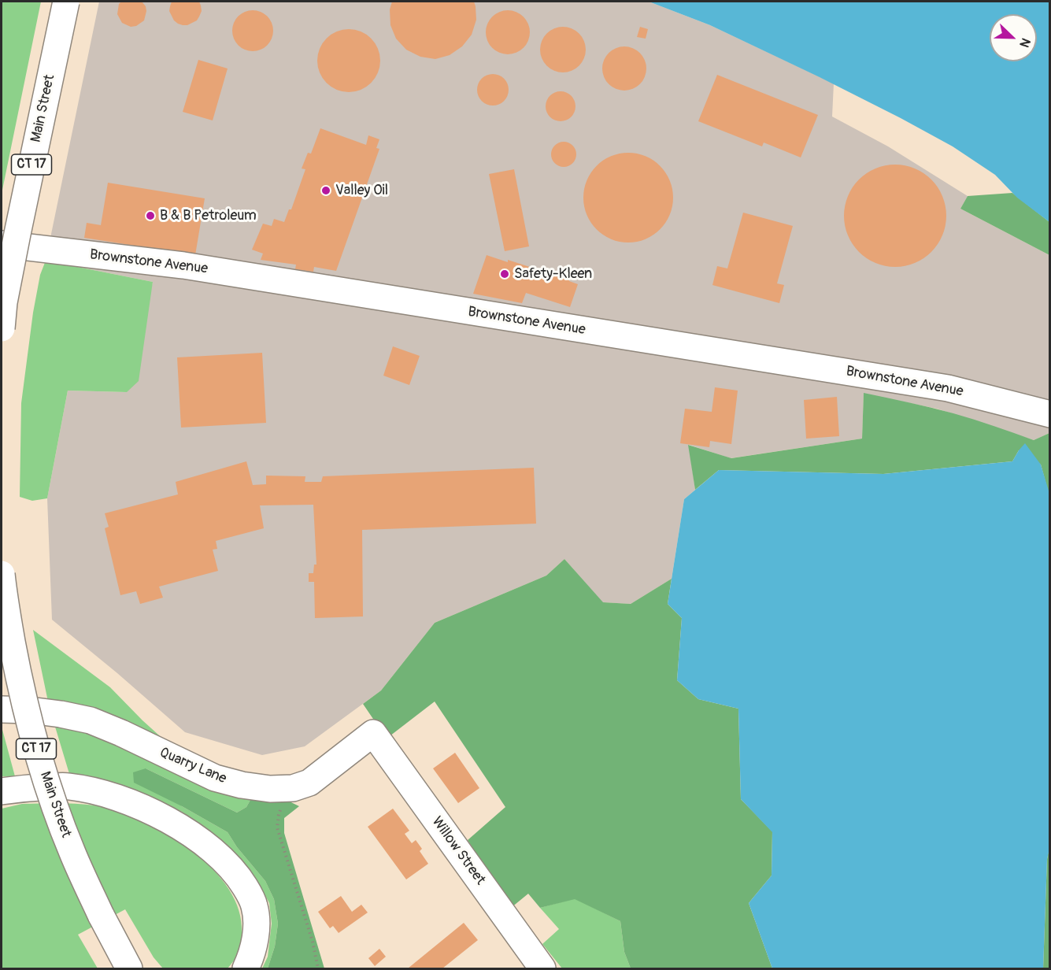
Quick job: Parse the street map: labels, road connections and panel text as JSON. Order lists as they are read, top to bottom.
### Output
{
  "streets": {
    "main road": [
      "Main Street",
      "CT 17",
      "Brownstone Avenue",
      "Quarry Lane",
      "Willow Street"
    ]
  },
  "crossings": [
    ["Quarry Lane", "Willow Street"]
  ],
  "places": ["Valley Oil", "B & B Petroleum", "Safety-Kleen"],
  "north": "bottom right"
}
